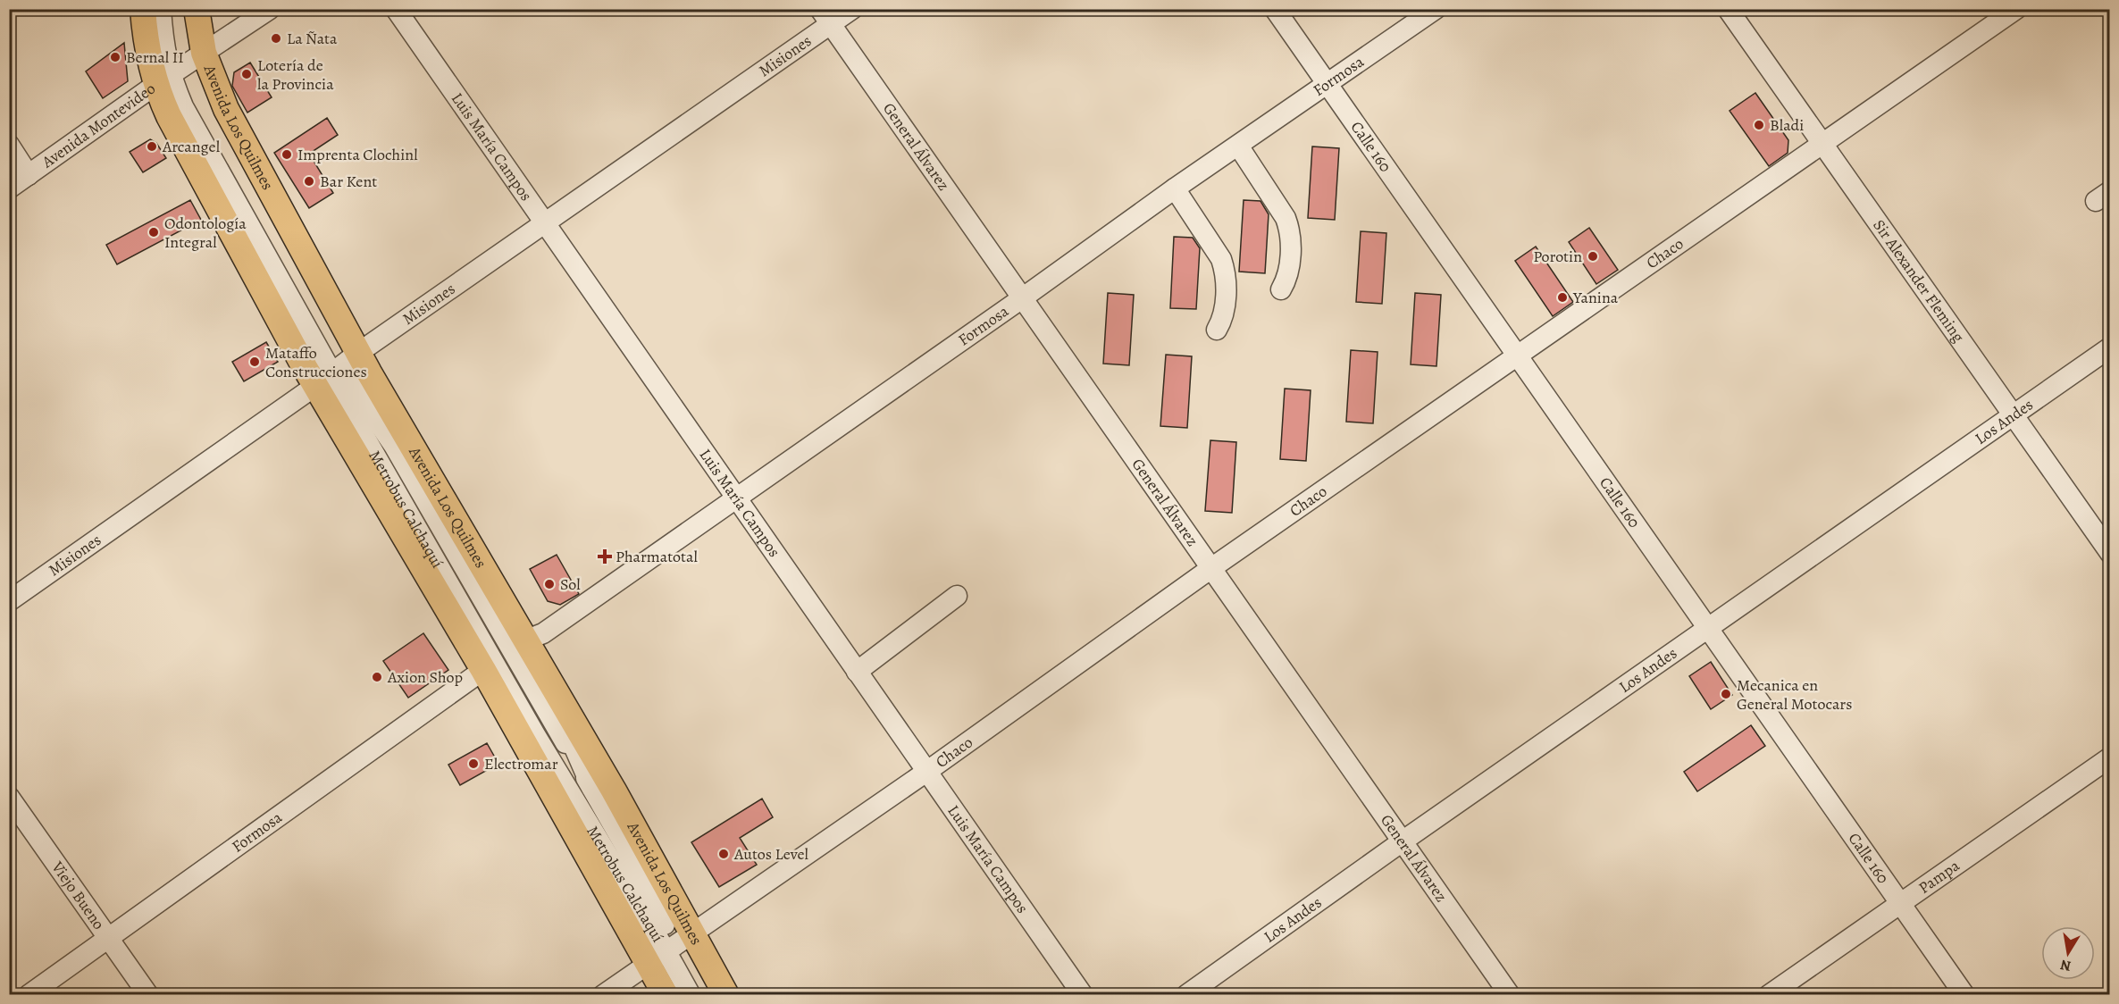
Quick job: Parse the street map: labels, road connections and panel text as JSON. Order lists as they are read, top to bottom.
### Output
{
  "streets": {
    "main road": ["Avenida Los Quilmes"],
    "street": [
      "Misiones",
      "Formosa",
      "Avenida Montevideo",
      "Luis María Campos",
      "General Álvarez",
      "Calle 160",
      "Chaco",
      "Sir Alexander Fleming",
      "Los Andes",
      "Metrobus Calchaquí",
      "Pampa",
      "Viejo Bueno"
    ]
  },
  "crossings": [
    ["Misiones", "Avenida Los Quilmes"],
    ["Misiones", "Luis María Campos"],
    ["Misiones", "General Álvarez"],
    ["Misiones", "Metrobus Calchaquí"],
    ["Formosa", "Avenida Los Quilmes"],
    ["Formosa", "Luis María Campos"],
    ["Formosa", "General Álvarez"],
    ["Formosa", "Calle 160"],
    ["Formosa", "Metrobus Calchaquí"],
    ["Formosa", "Viejo Bueno"],
    ["Avenida Montevideo", "Avenida Los Quilmes"],
    ["Avenida Los Quilmes", "Chaco"],
    ["Avenida Los Quilmes", "Metrobus Calchaquí"],
    ["Luis María Campos", "Chaco"],
    ["General Álvarez", "Chaco"],
    ["General Álvarez", "Los Andes"],
    ["Calle 160", "Chaco"],
    ["Calle 160", "Los Andes"],
    ["Calle 160", "Pampa"],
    ["Chaco", "Sir Alexander Fleming"],
    ["Chaco", "Metrobus Calchaquí"],
    ["Sir Alexander Fleming", "Los Andes"]
  ],
  "places": {
    "other": [
      "La Ñata",
      "Bernal II",
      "Lotería de la Provincia",
      "Bladi",
      "Arcangel",
      "Imprenta Clochinl",
      "Bar Kent",
      "Odontología Integral",
      "Porotin",
      "Yanina",
      "Mataffo Construcciones",
      "Sol",
      "Axion Shop",
      "Mecanica en General Motocars",
      "Electromar",
      "Autos Level"
    ],
    "health": ["Pharmatotal"]
  },
  "north": "bottom"
}
